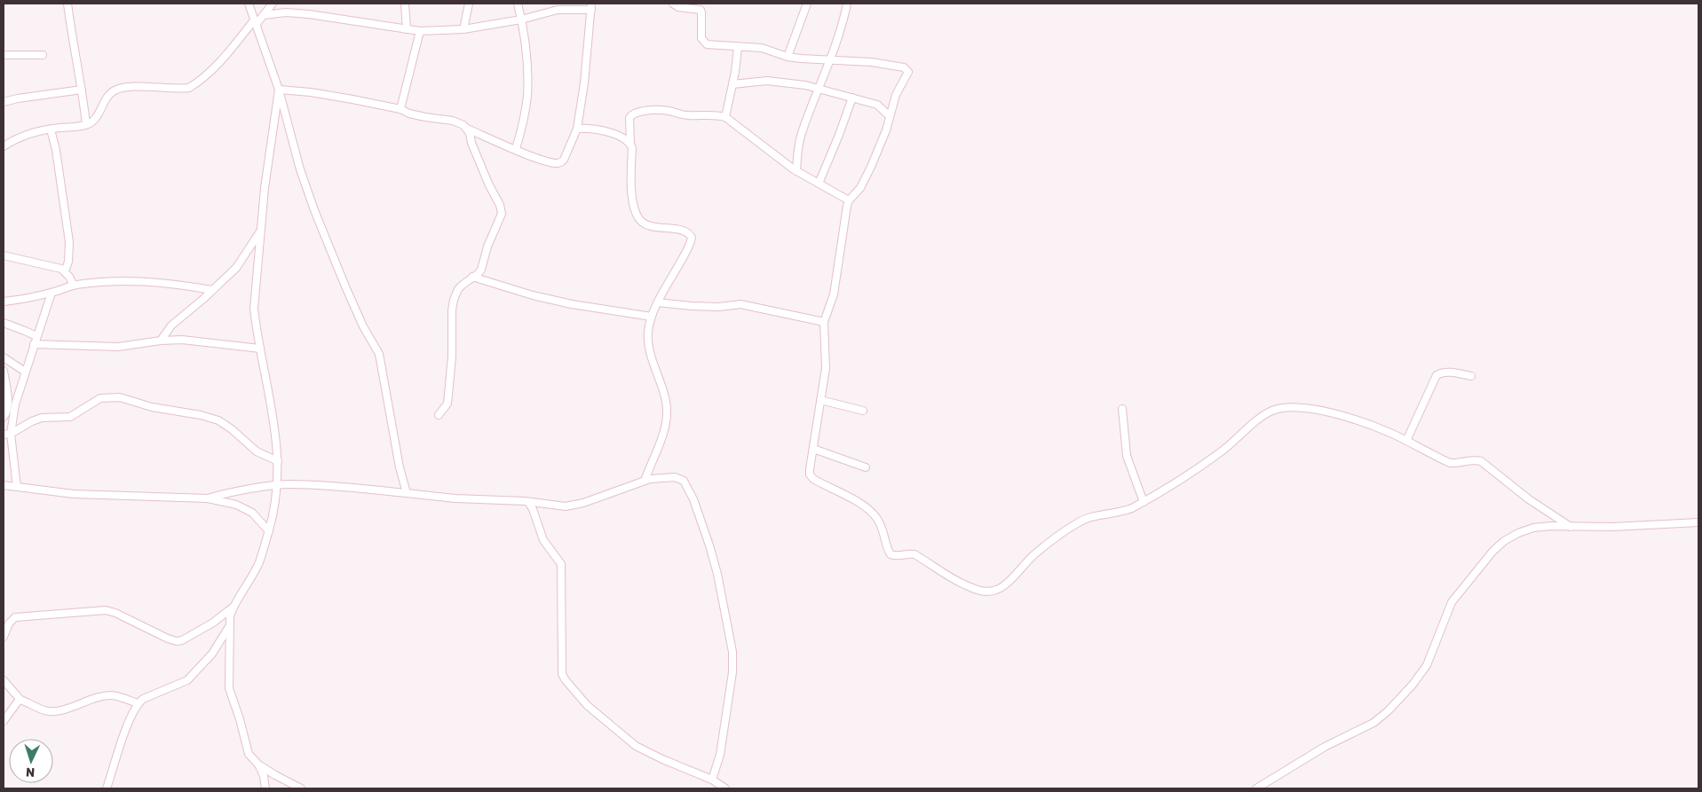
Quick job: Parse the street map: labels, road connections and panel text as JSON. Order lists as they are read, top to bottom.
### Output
{
  "north": "bottom"
}
